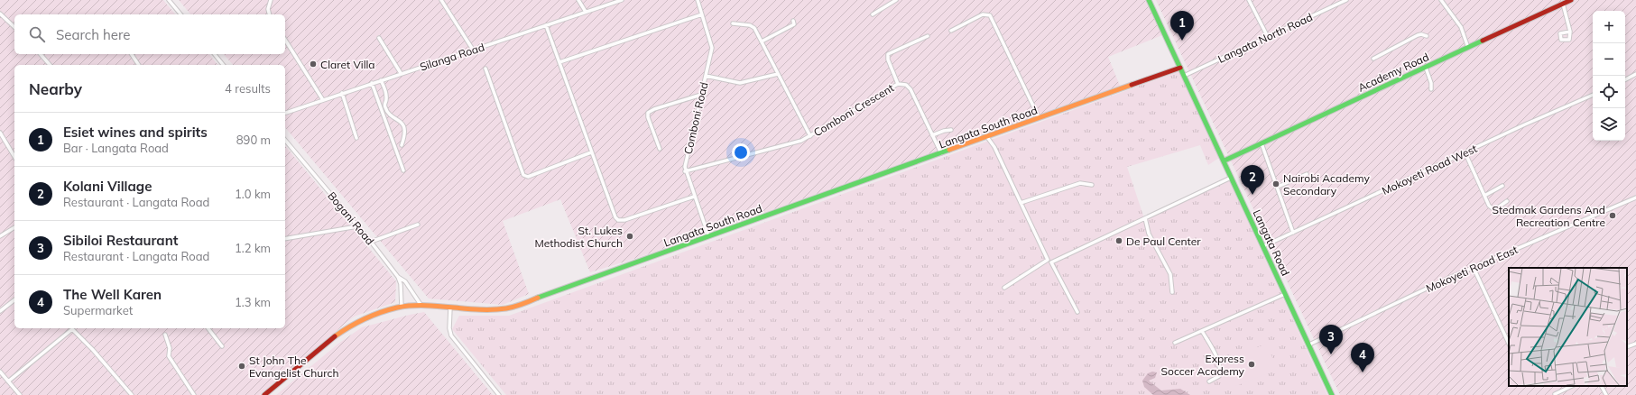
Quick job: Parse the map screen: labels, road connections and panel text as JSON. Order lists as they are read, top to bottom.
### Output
{
  "streets": {
    "street": [
      "Langata North Road",
      "Silanga Road",
      "Academy Road",
      "Comboni Crescent",
      "Comboni Road",
      "Langata South Road",
      "Mokoyeti Road West",
      "Bogani Road",
      "Langata Road",
      "Mokoyeti Road East"
    ]
  },
  "crossings": [
    ["Langata North Road", "Langata Road"],
    ["Academy Road", "Langata Road"],
    ["Comboni Crescent", "Comboni Road"],
    ["Comboni Crescent", "Langata South Road"],
    ["Comboni Road", "Langata South Road"],
    ["Langata South Road", "Bogani Road"],
    ["Langata South Road", "Langata Road"],
    ["Mokoyeti Road West", "Langata Road"],
    ["Langata Road", "Mokoyeti Road East"]
  ],
  "places": [
    "Claret Villa",
    "Nairobi Academy Secondary",
    "Stedmak Gardens And Recreation Centre",
    "St. Lukes Methodist Church",
    "De Paul Center",
    "Express Soccer Academy",
    "St John The Evangelist Church"
  ],
  "page": {
    "map_buttons": ["+", "−"],
    "pins": [
      "1",
      "2",
      "3",
      "4"
    ],
    "search": "Search here",
    "heading": ["Nearby", "4 results"],
    "list": [
      {
        "mark": "1",
        "name": "Esiet wines and spirits",
        "note": "Bar · Langata Road",
        "value": "890 m"
      },
      {
        "mark": "2",
        "name": "Kolani Village",
        "note": "Restaurant · Langata Road",
        "value": "1.0 km"
      },
      {
        "mark": "3",
        "name": "Sibiloi Restaurant",
        "note": "Restaurant · Langata Road",
        "value": "1.2 km"
      },
      {
        "mark": "4",
        "name": "The Well Karen",
        "note": "Supermarket",
        "value": "1.3 km"
      }
    ]
  }
}
